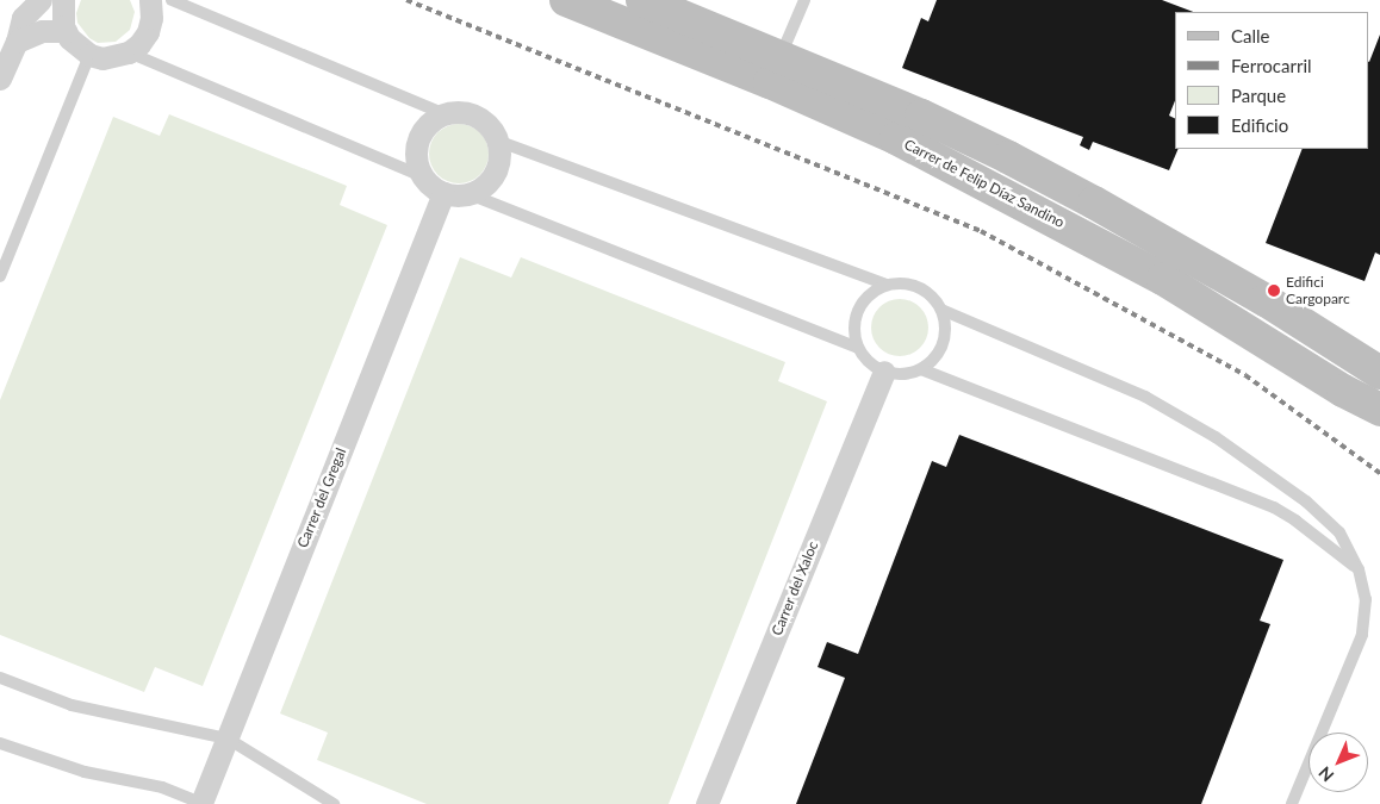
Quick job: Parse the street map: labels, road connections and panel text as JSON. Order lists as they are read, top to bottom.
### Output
{
  "streets": {
    "main road": ["Carrer de Felip Díaz Sandino"],
    "street": ["Carrer del Gregal", "Carrer del Xaloc"]
  },
  "places": ["Edifici Cargoparc"],
  "legend": [
    "Calle",
    "Ferrocarril",
    "Parque",
    "Edificio"
  ],
  "north": "bottom left"
}
